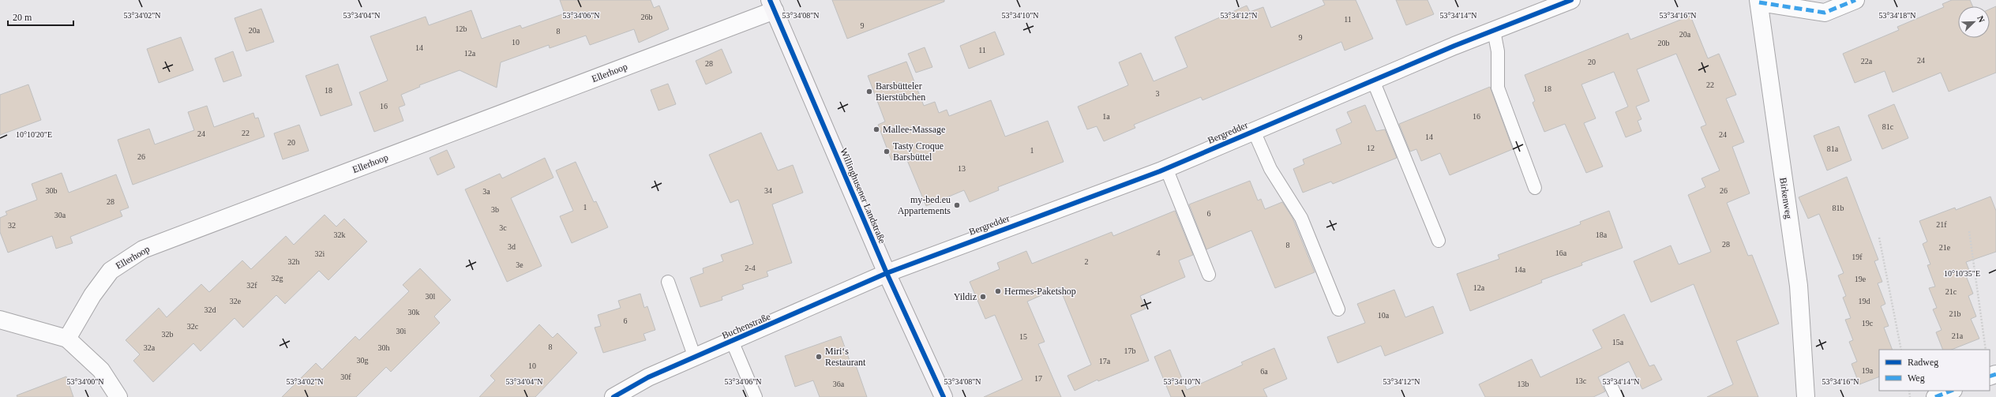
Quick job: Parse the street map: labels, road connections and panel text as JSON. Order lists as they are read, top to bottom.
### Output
{
  "streets": {
    "street": [
      "Ellerhoop",
      "Bergredder",
      "Willinghusener Landstraße",
      "Birkenweg",
      "Buchenstraße"
    ]
  },
  "crossings": [
    ["Ellerhoop", "Willinghusener Landstraße"],
    ["Bergredder", "Willinghusener Landstraße"],
    ["Bergredder", "Buchenstraße"],
    ["Willinghusener Landstraße", "Buchenstraße"]
  ],
  "places": [
    "Barsbütteler Bierstübchen",
    "Mallee-Massage",
    "Tasty Croque Barsbüttel",
    "my-bed.eu Appartements",
    "Hermes-Paketshop",
    "Yildiz",
    "Miri‘s Restaurant"
  ],
  "house_numbers": [
    "26b",
    "11",
    "9",
    "12b",
    "20a",
    "8",
    "20a",
    "9",
    "10",
    "20b",
    "14",
    "11",
    "12a",
    "24",
    "22a",
    "20",
    "28",
    "22",
    "18",
    "18",
    "3",
    "16",
    "1a",
    "16",
    "81c",
    "22",
    "24",
    "24",
    "14",
    "20",
    "12",
    "81a",
    "1",
    "26",
    "13",
    "30b",
    "34",
    "26",
    "3a",
    "28",
    "1",
    "81b",
    "3b",
    "6",
    "30a",
    "21f",
    "32",
    "3c",
    "32k",
    "18a",
    "28",
    "8",
    "3d",
    "21e",
    "4",
    "16a",
    "32i",
    "19f",
    "32h",
    "2",
    "3e",
    "2-4",
    "14a",
    "32g",
    "19e",
    "32f",
    "12a",
    "21c",
    "30l",
    "32e",
    "19d",
    "32d",
    "30k",
    "21b",
    "10a",
    "6",
    "19c",
    "32c",
    "30i",
    "32b",
    "21a",
    "15",
    "15a",
    "8",
    "32a",
    "30h",
    "17b",
    "30g",
    "17a",
    "10",
    "19a",
    "6a",
    "30f",
    "17",
    "13c",
    "36a",
    "13b"
  ],
  "legend": ["Radweg", "Weg"],
  "scale_bar": "20 m",
  "north": "top right",
  "coordinates": [
    "53°34'02\"N",
    "53°34'04\"N",
    "53°34'06\"N",
    "53°34'08\"N",
    "53°34'10\"N",
    "53°34'12\"N",
    "53°34'14\"N",
    "53°34'16\"N",
    "53°34'18\"N",
    "10°10'20\"E",
    "10°10'35\"E",
    "53°34'00\"N"
  ]
}
